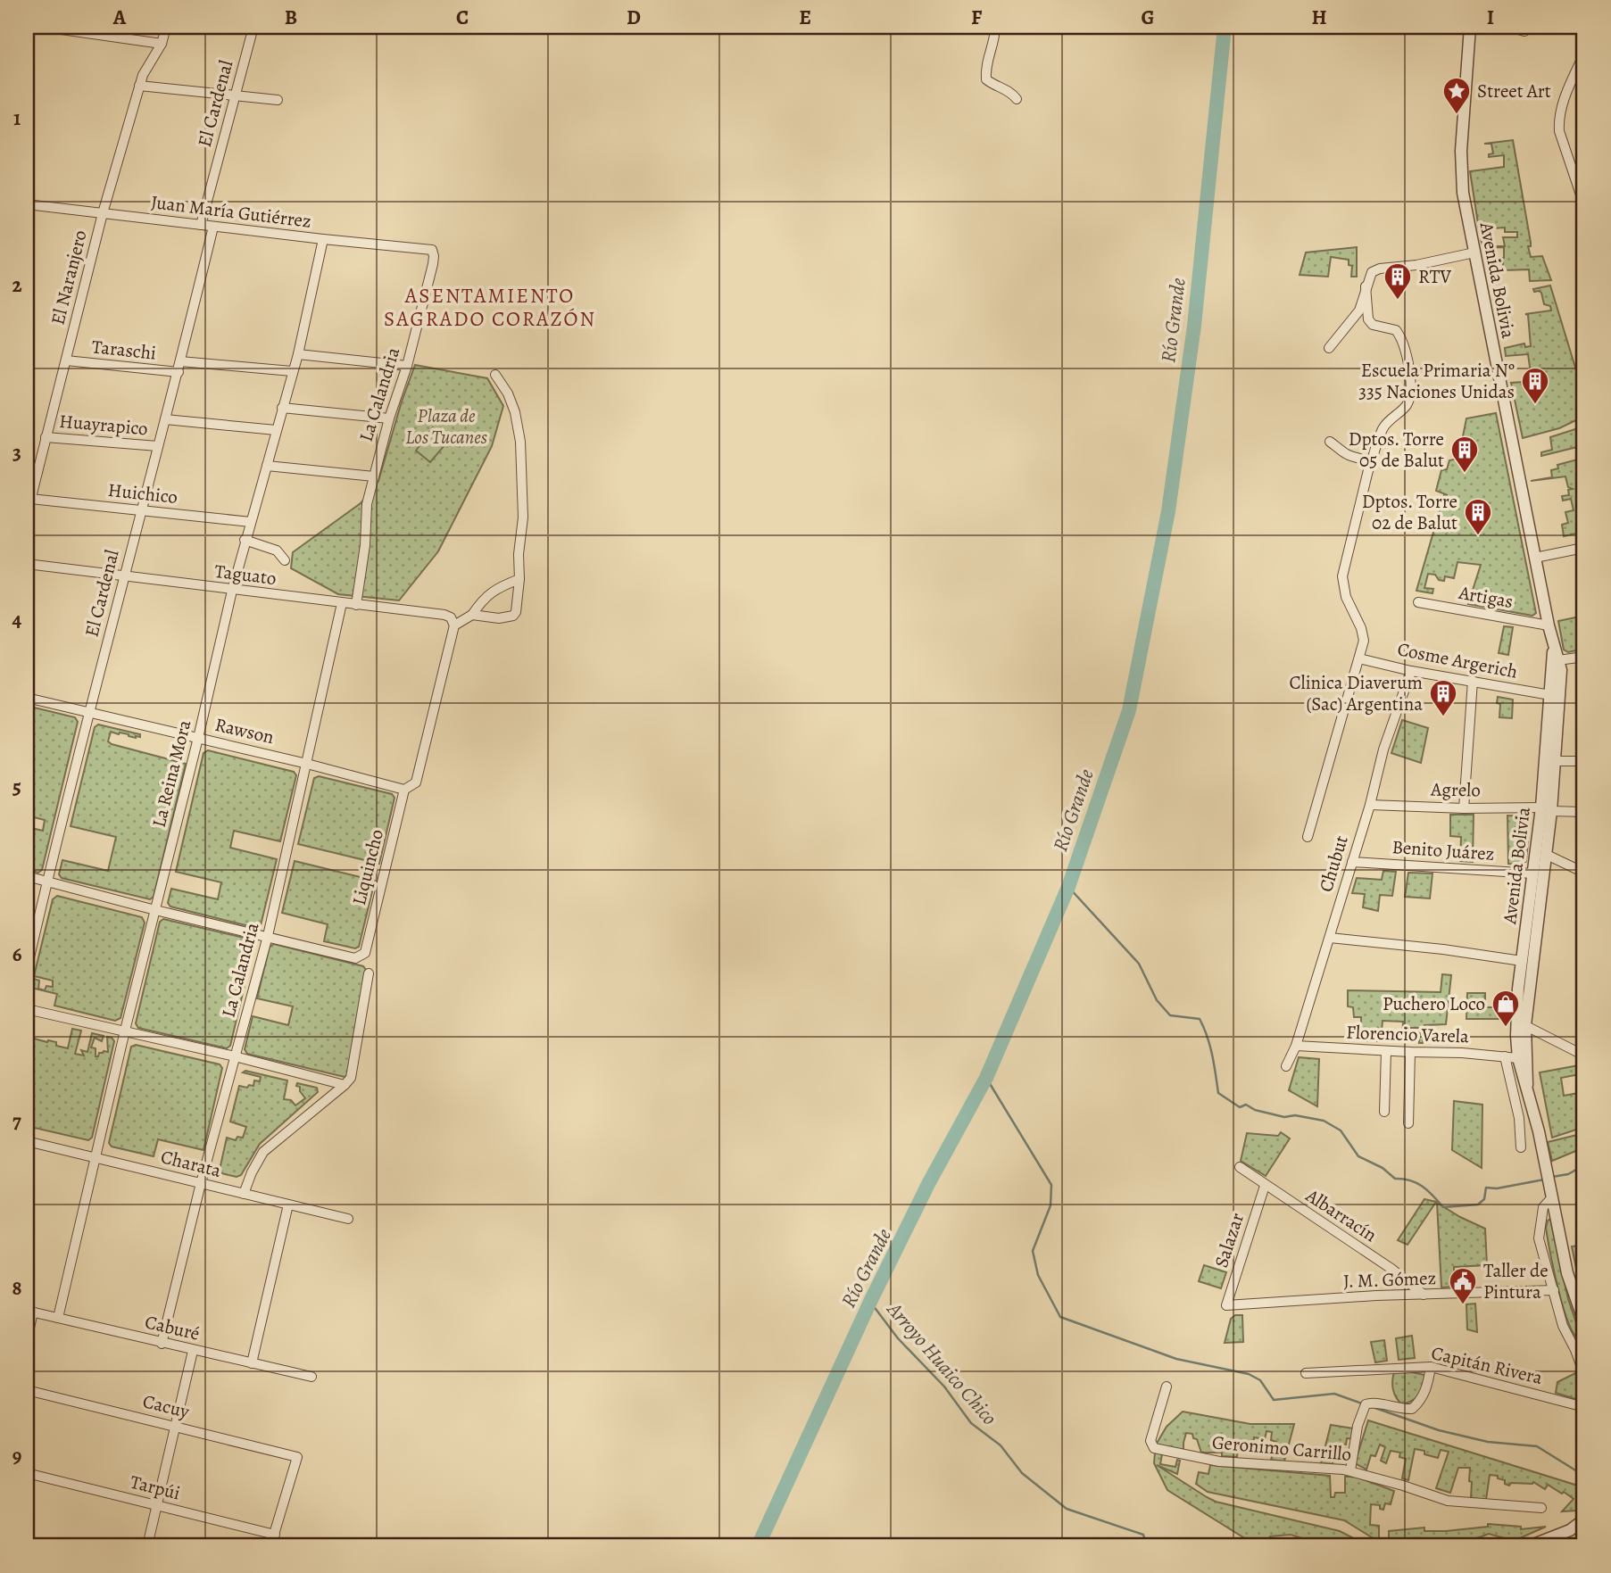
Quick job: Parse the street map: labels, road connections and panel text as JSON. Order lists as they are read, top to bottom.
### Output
{
  "streets": {
    "street": [
      "El Cardenal",
      "Juan María Gutiérrez",
      "El Naranjero",
      "Avenida Bolivia",
      "Taraschi",
      "La Calandria",
      "Huayrapico",
      "Huichico",
      "Taguato",
      "Artigas",
      "Cosme Argerich",
      "Rawson",
      "La Reina Mora",
      "Agrelo",
      "Benito Juárez",
      "Chubut",
      "Liquincho",
      "Florencio Varela",
      "Charata",
      "Albarracín",
      "Salazar",
      "J. M. Gómez",
      "Caburé",
      "Capitán Rivera",
      "Cacuy",
      "Geronimo Carrillo",
      "Tarpúi"
    ]
  },
  "crossings": [
    ["El Cardenal", "Juan María Gutiérrez"],
    ["El Cardenal", "Taraschi"],
    ["El Cardenal", "Huayrapico"],
    ["El Cardenal", "Huichico"],
    ["El Cardenal", "Taguato"],
    ["El Cardenal", "Rawson"],
    ["Juan María Gutiérrez", "El Naranjero"],
    ["Juan María Gutiérrez", "La Calandria"],
    ["Juan María Gutiérrez", "La Reina Mora"],
    ["El Naranjero", "Taraschi"],
    ["El Naranjero", "Huayrapico"],
    ["El Naranjero", "Huichico"],
    ["Avenida Bolivia", "Artigas"],
    ["Avenida Bolivia", "Cosme Argerich"],
    ["Avenida Bolivia", "Agrelo"],
    ["Avenida Bolivia", "Benito Juárez"],
    ["Avenida Bolivia", "Florencio Varela"],
    ["Taraschi", "La Reina Mora"],
    ["La Calandria", "Taguato"],
    ["La Calandria", "Rawson"],
    ["La Calandria", "Liquincho"],
    ["La Calandria", "Charata"],
    ["La Calandria", "Caburé"],
    ["Huayrapico", "La Reina Mora"],
    ["Huichico", "La Reina Mora"],
    ["Taguato", "La Reina Mora"],
    ["Cosme Argerich", "Chubut"],
    ["Rawson", "La Reina Mora"],
    ["Rawson", "Liquincho"],
    ["La Reina Mora", "Charata"],
    ["La Reina Mora", "Caburé"],
    ["Agrelo", "Chubut"],
    ["Benito Juárez", "Chubut"],
    ["Chubut", "Florencio Varela"],
    ["Albarracín", "Salazar"],
    ["Albarracín", "J. M. Gómez"],
    ["Salazar", "J. M. Gómez"],
    ["Cacuy", "Tarpúi"]
  ],
  "districts": ["ASENTAMIENTO SAGRADO CORAZÓN"],
  "water": ["Río Grande", "Arroyo Huaico Chico"],
  "parks": ["Plaza de Los Tucanes"],
  "places": {
    "place": ["Street Art"],
    "building": [
      "RTV",
      "Escuela Primaria Nº 335 Naciones Unidas",
      "Dptos. Torre 05 de Balut",
      "Dptos. Torre 02 de Balut",
      "Clinica Diaverum (Sac) Argentina"
    ],
    "shop": ["Puchero Loco"],
    "public building": ["Taller de Pintura"]
  },
  "grid": {
    "columns": [
      "A",
      "B",
      "C",
      "D",
      "E",
      "F",
      "G",
      "H",
      "I"
    ],
    "rows": [
      "1",
      "2",
      "3",
      "4",
      "5",
      "6",
      "7",
      "8",
      "9"
    ]
  }
}
